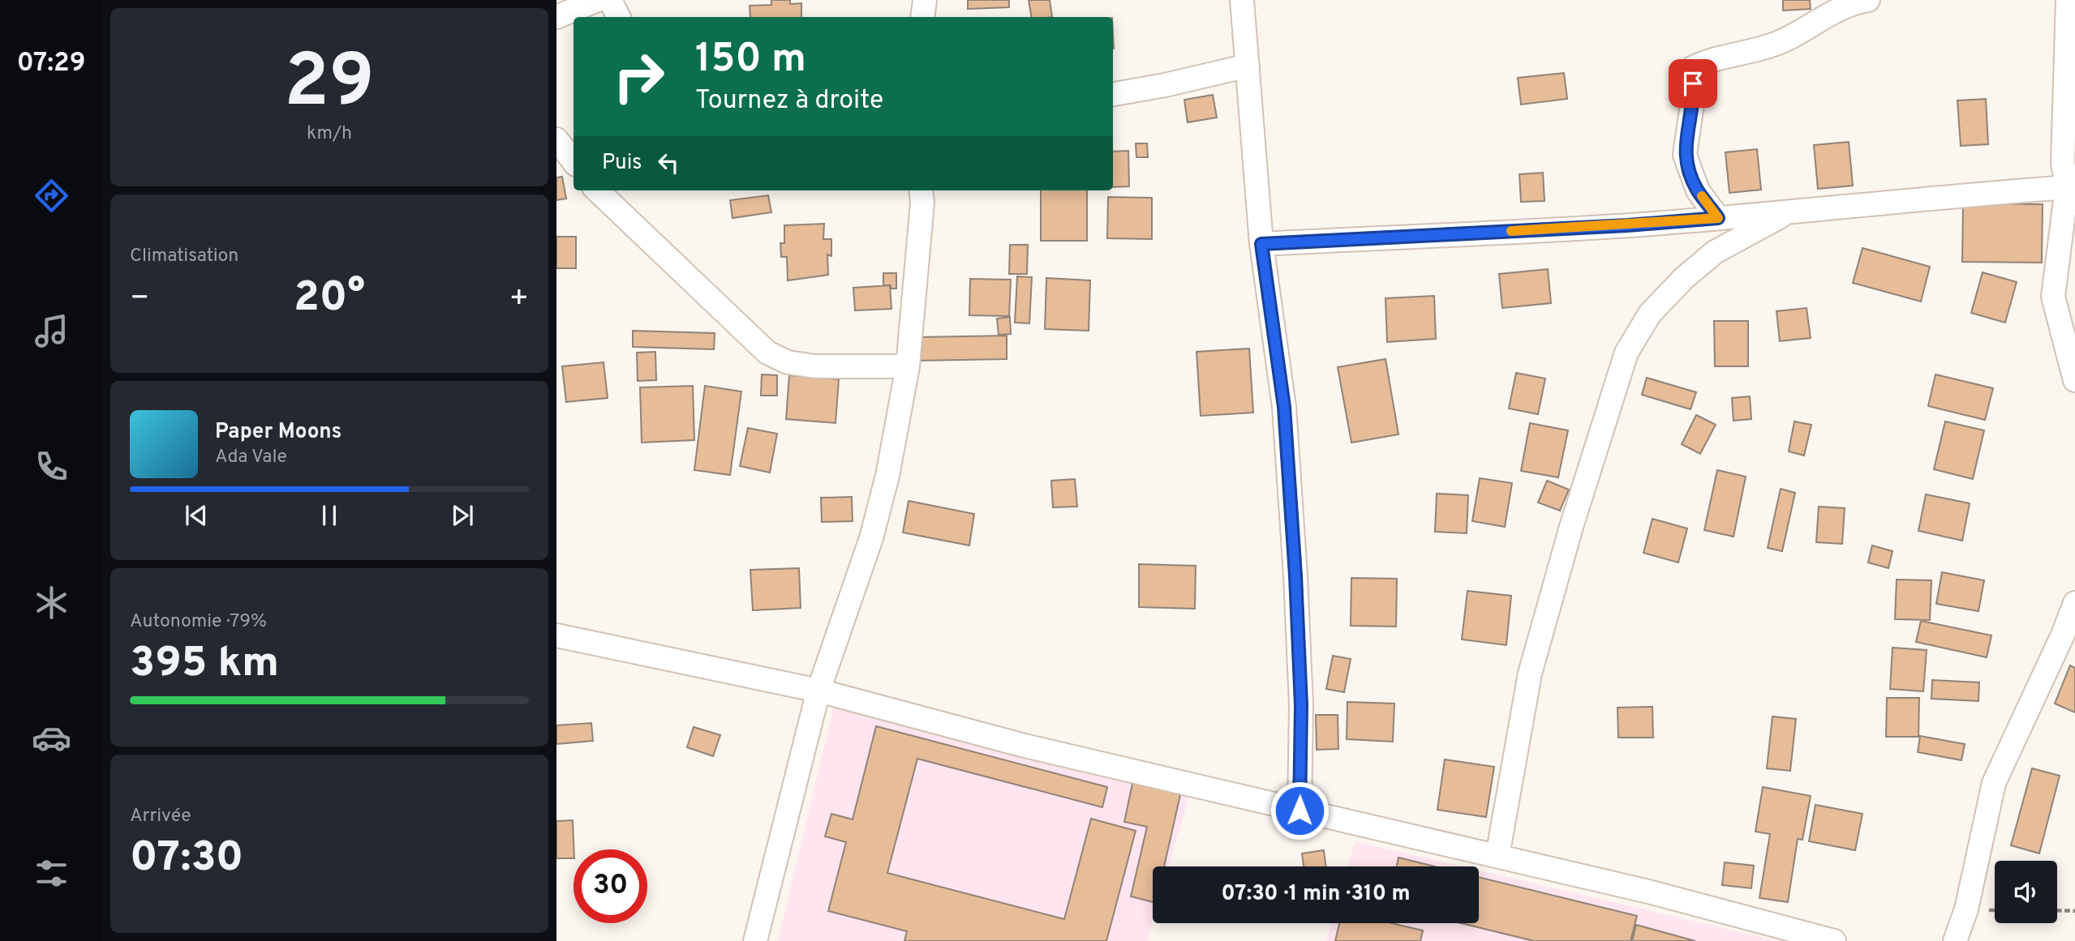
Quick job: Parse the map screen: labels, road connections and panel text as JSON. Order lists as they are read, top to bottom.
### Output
{
  "page": {
    "tabs": "07:29",
    "tile": [
      ["29", "km/h"],
      "Climatisation",
      ["Autonomie · 79%", "395 km"],
      ["Arrivée", "07:30"]
    ],
    "turn": ["150 m", "Tournez à droite"],
    "then": "Puis",
    "heat": ["−", "20°", "+"],
    "song": ["Paper Moons", "Ada Vale"],
    "limit": "30",
    "trip": "07:30 · 1 min · 310 m"
  }
}
